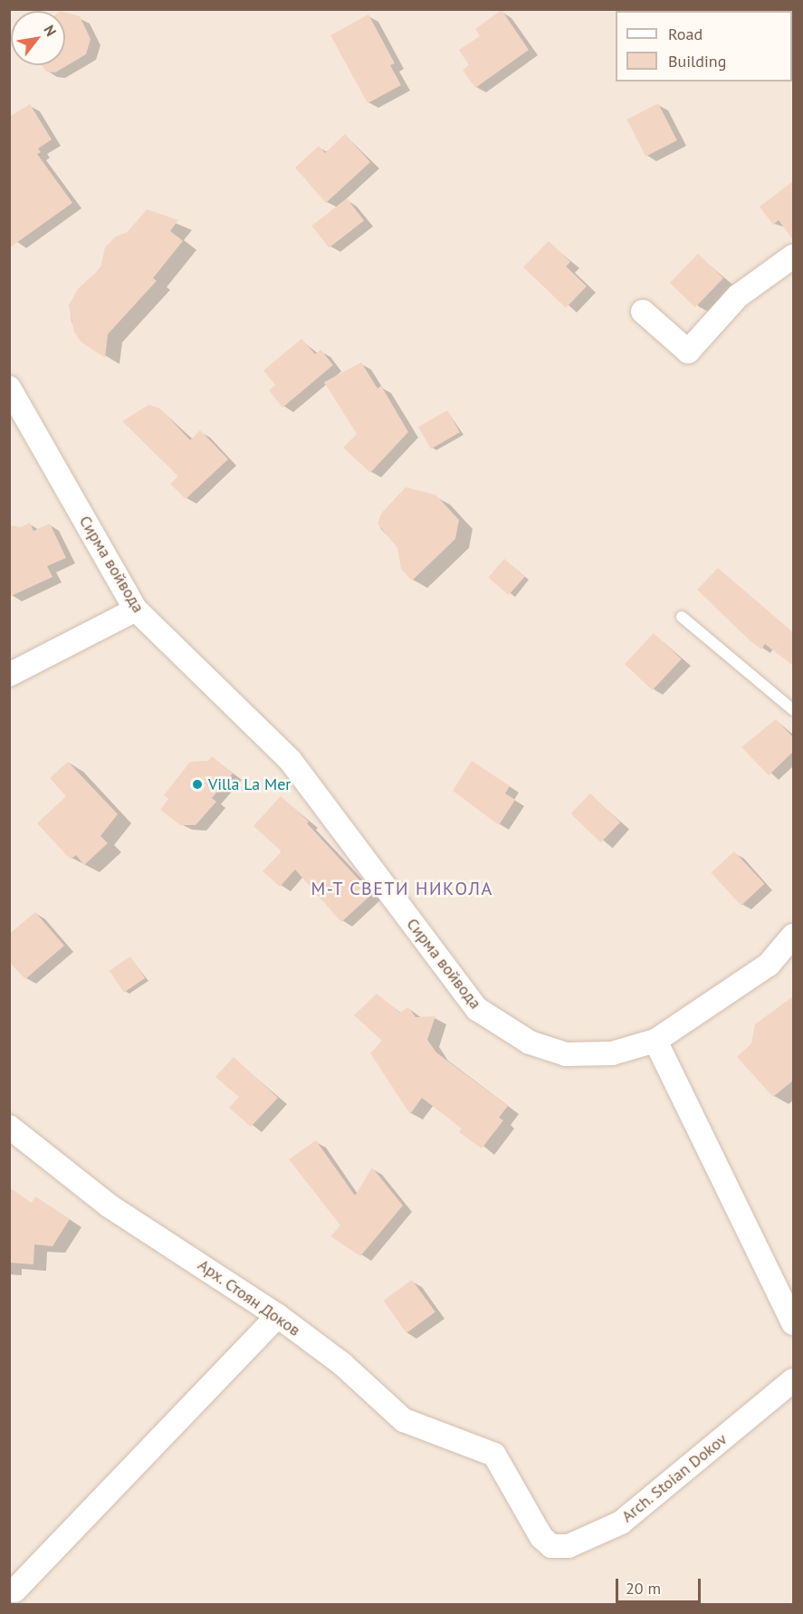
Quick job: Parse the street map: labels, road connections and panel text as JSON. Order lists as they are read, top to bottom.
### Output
{
  "streets": {
    "street": ["Сирма войвода", "Арх. Стоян Доков", "Arch. Stoian Dokov"]
  },
  "crossings": [
    ["Арх. Стоян Доков", "Arch. Stoian Dokov"]
  ],
  "districts": ["М-Т СВЕТИ НИКОЛА"],
  "places": ["Villa La Mer"],
  "legend": ["Road", "Building"],
  "scale_bar": "20 m",
  "north": "top right"
}
